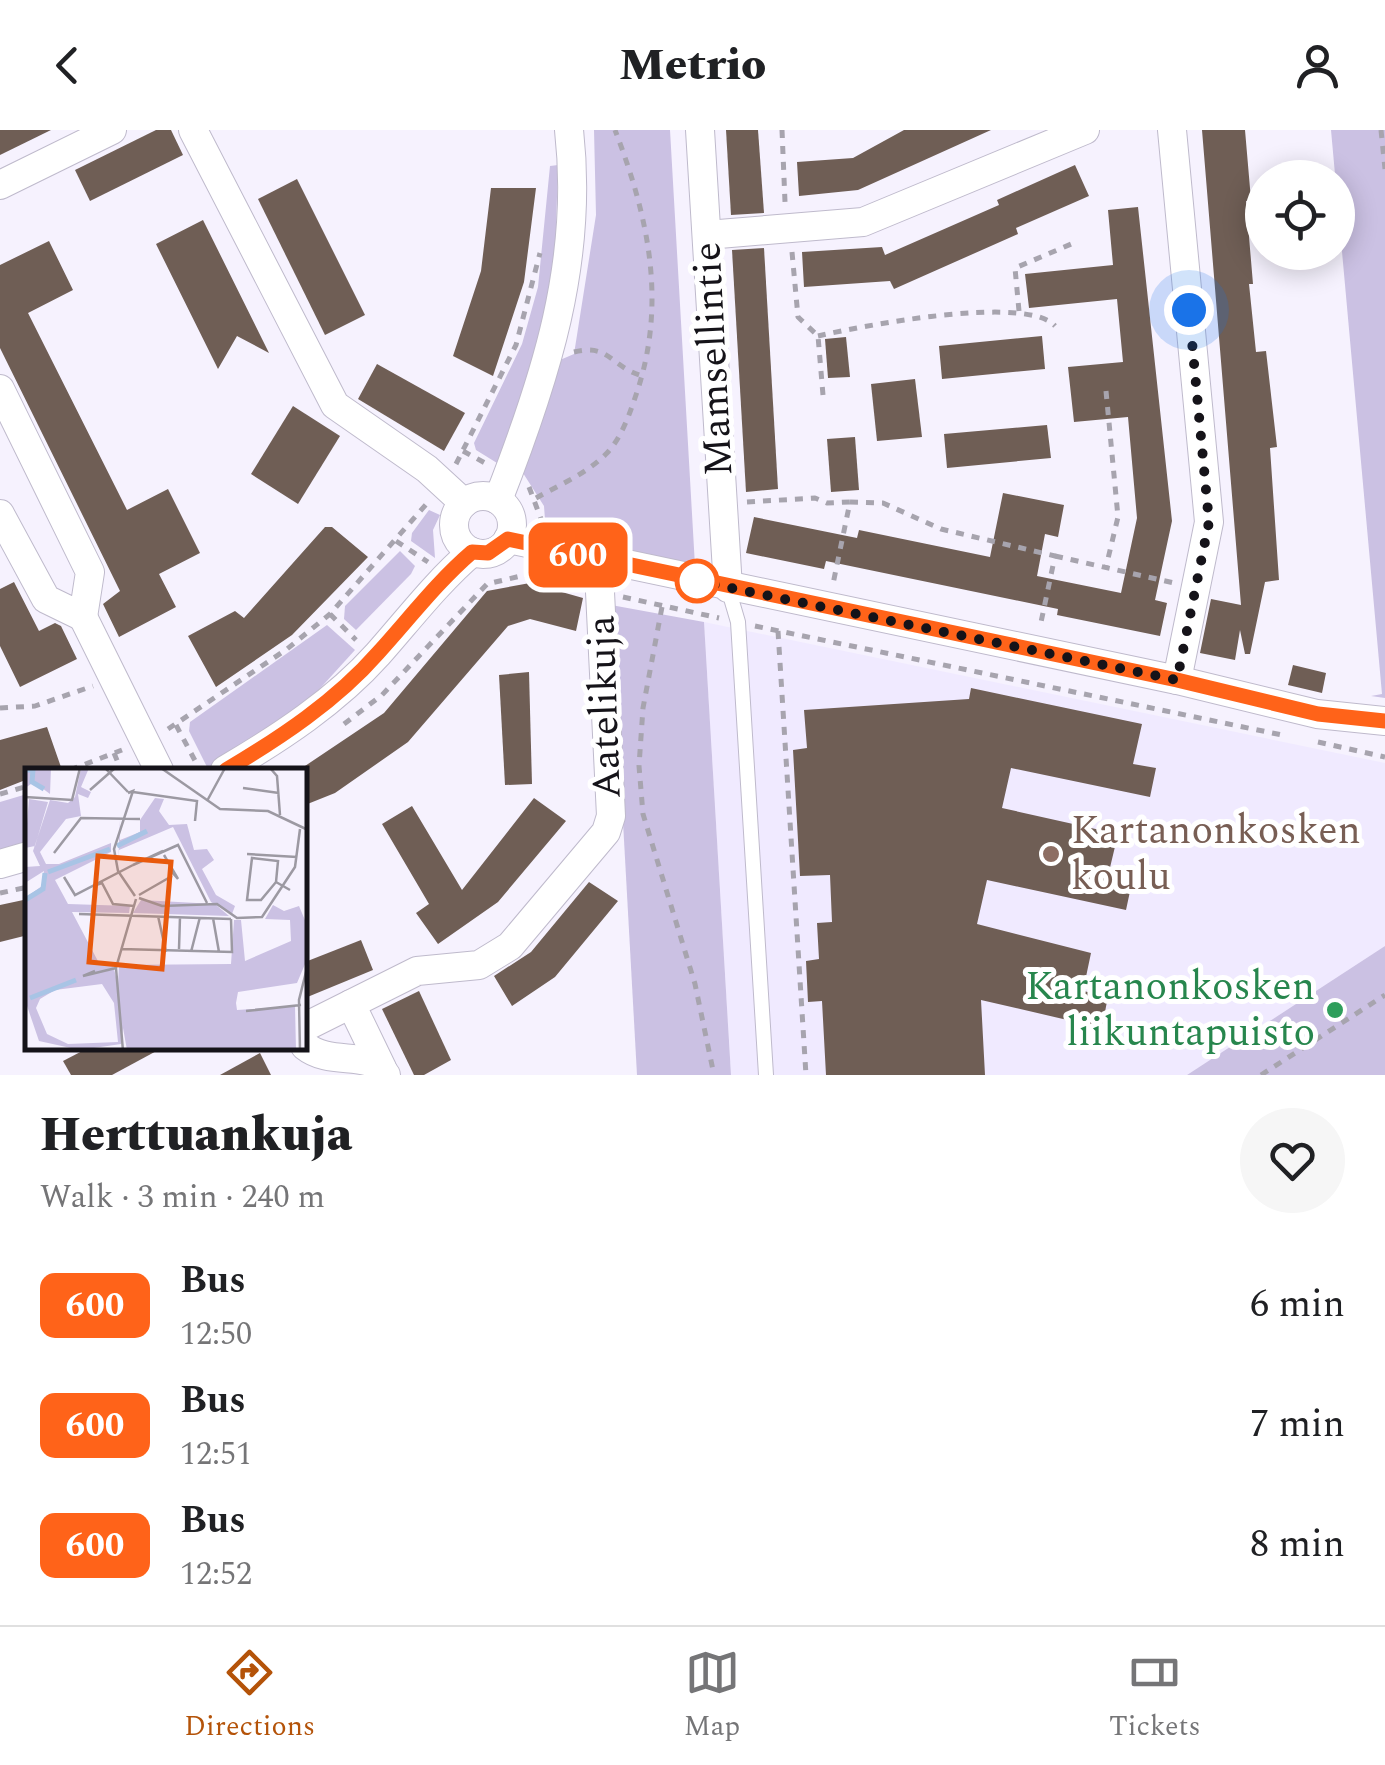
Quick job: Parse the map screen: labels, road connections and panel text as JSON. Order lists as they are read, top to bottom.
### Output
{
  "streets": {
    "street": ["Mamsellintie", "Aatelikuja"]
  },
  "places": ["Kartanonkosken koulu", "Kartanonkosken liikuntapuisto"],
  "lines": ["bus line 600"],
  "page": {
    "header": "Metrio",
    "on_map": "600",
    "heading": ["Herttuankuja", "Walk · 3 min · 240 m"],
    "list": [
      {
        "mark": "600",
        "name": "Bus",
        "note": "12:50",
        "value": "6 min"
      },
      {
        "mark": "600",
        "name": "Bus",
        "note": "12:51",
        "value": "7 min"
      },
      {
        "mark": "600",
        "name": "Bus",
        "note": "12:52",
        "value": "8 min"
      }
    ],
    "tabs": ["Directions", "Map", "Tickets"]
  }
}
